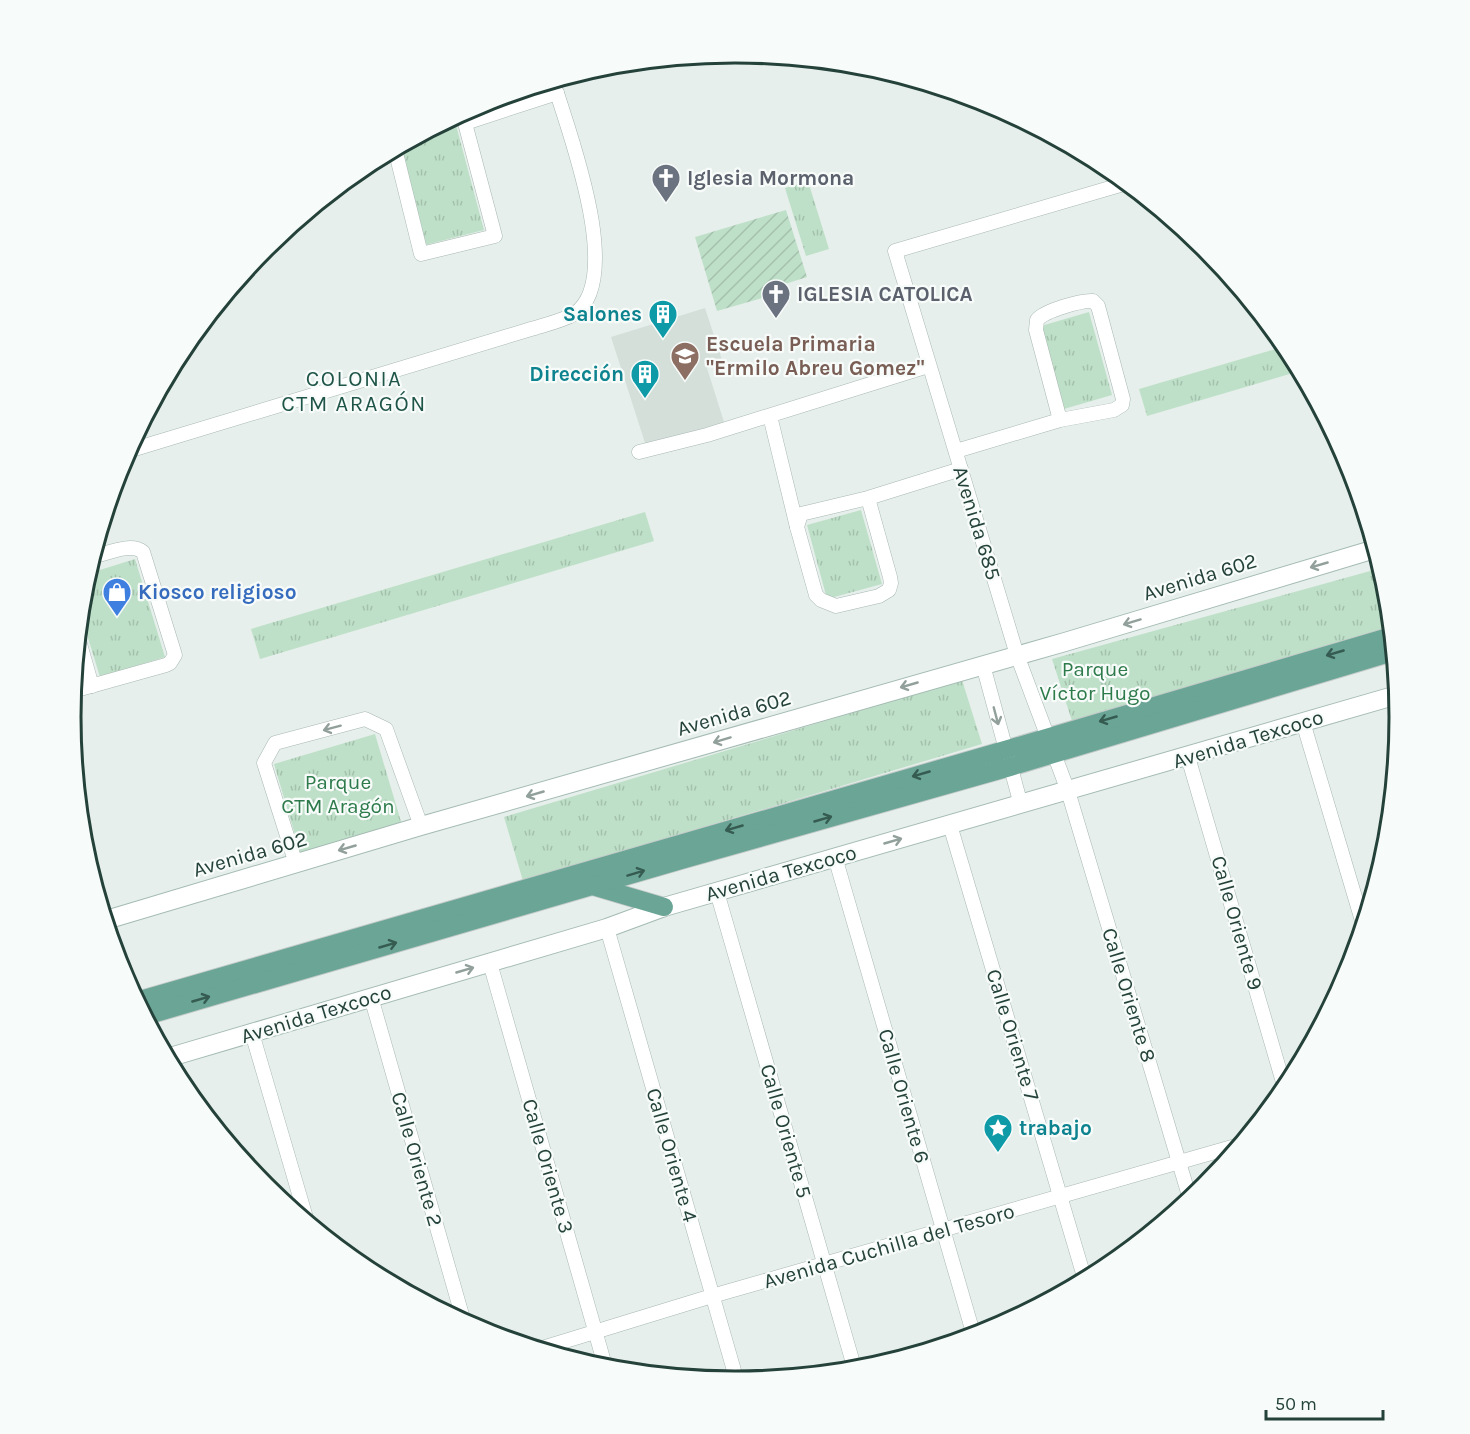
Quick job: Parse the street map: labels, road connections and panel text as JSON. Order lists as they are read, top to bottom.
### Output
{
  "streets": {
    "main road": ["Avenida 602", "Avenida Texcoco"],
    "street": [
      "Avenida 685",
      "Calle Oriente 9",
      "Calle Oriente 8",
      "Calle Oriente 7",
      "Calle Oriente 6",
      "Calle Oriente 5",
      "Calle Oriente 4",
      "Calle Oriente 2",
      "Calle Oriente 3",
      "Avenida Cuchilla del Tesoro"
    ]
  },
  "crossings": [
    ["Avenida 685", "Avenida 602"],
    ["Avenida 685", "Avenida Texcoco"],
    ["Avenida 685", "Calle Oriente 8"],
    ["Avenida Texcoco", "Calle Oriente 9"],
    ["Avenida Texcoco", "Calle Oriente 8"],
    ["Avenida Texcoco", "Calle Oriente 7"],
    ["Avenida Texcoco", "Calle Oriente 6"],
    ["Avenida Texcoco", "Calle Oriente 5"],
    ["Avenida Texcoco", "Calle Oriente 4"],
    ["Avenida Texcoco", "Calle Oriente 2"],
    ["Avenida Texcoco", "Calle Oriente 3"],
    ["Calle Oriente 8", "Avenida Cuchilla del Tesoro"],
    ["Calle Oriente 7", "Avenida Cuchilla del Tesoro"],
    ["Calle Oriente 6", "Avenida Cuchilla del Tesoro"],
    ["Calle Oriente 5", "Avenida Cuchilla del Tesoro"],
    ["Calle Oriente 4", "Avenida Cuchilla del Tesoro"],
    ["Calle Oriente 3", "Avenida Cuchilla del Tesoro"]
  ],
  "districts": ["COLONIA CTM ARAGÓN"],
  "parks": ["Parque Víctor Hugo", "Parque CTM Aragón"],
  "places": {
    "church": ["Iglesia Mormona", "IGLESIA CATOLICA"],
    "building": ["Salones", "Dirección"],
    "school or university": ["Escuela Primaria \"Ermilo Abreu Gomez\""],
    "shop": ["Kiosco religioso"],
    "place": ["trabajo"]
  },
  "scale_bar": "50 m"
}
